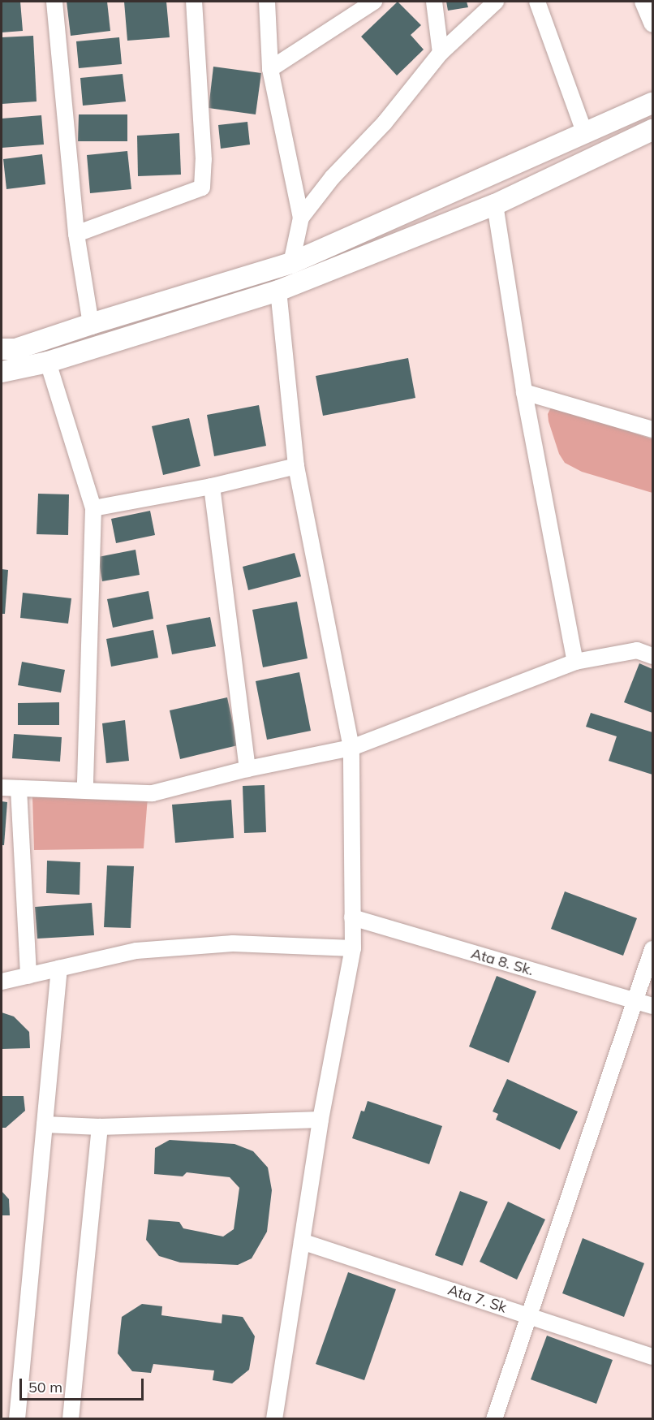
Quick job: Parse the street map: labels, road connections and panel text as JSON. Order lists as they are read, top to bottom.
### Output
{
  "streets": {
    "street": ["Ata 8. Sk.", "Ata 7. Sk"]
  },
  "scale_bar": "50 m"
}
